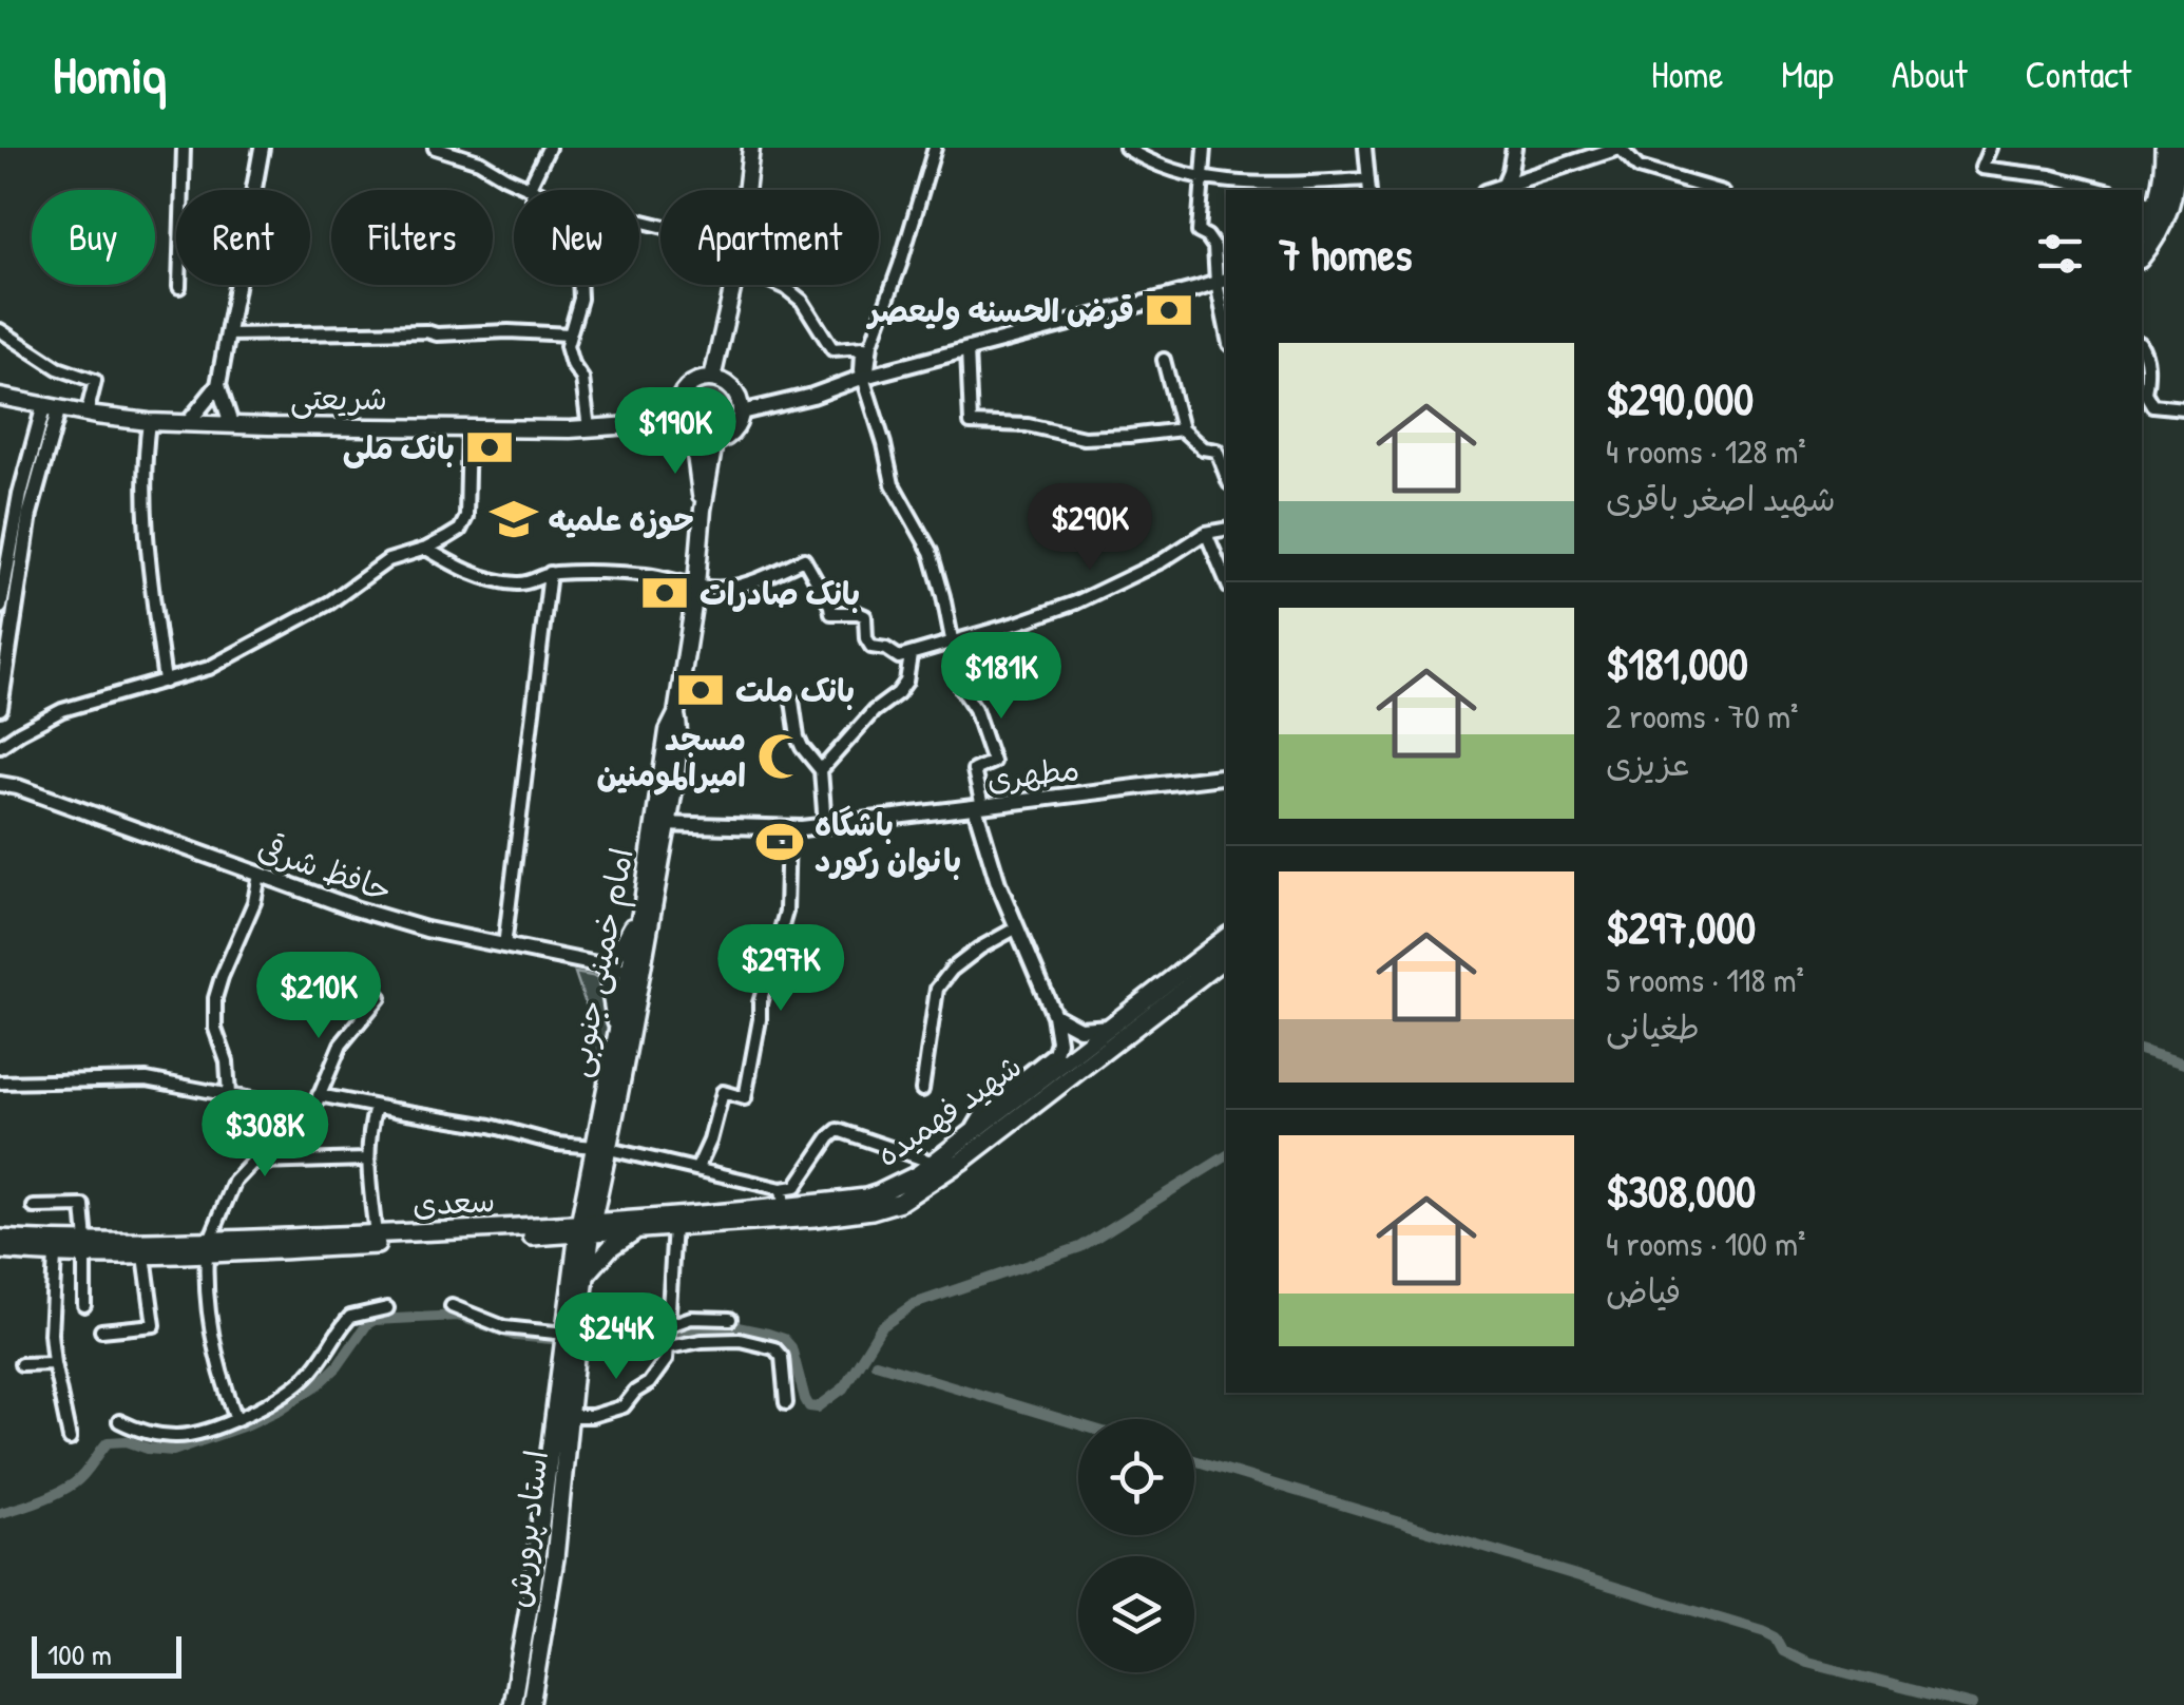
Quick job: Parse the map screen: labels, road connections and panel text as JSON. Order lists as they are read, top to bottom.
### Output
{
  "streets": {
    "main road": [
      "شریعتی",
      "امام خمینی جنوبی",
      "شهید فهمیده",
      "سعدی",
      "استاد پرورش"
    ],
    "street": ["مطهری", "حافظ شرقی"]
  },
  "crossings": [
    ["مطهری", "امام خمینی جنوبی"],
    ["حافظ شرقی", "امام خمینی جنوبی"],
    ["امام خمینی جنوبی", "شهید فهمیده"],
    ["امام خمینی جنوبی", "سعدی"],
    ["امام خمینی جنوبی", "استاد پرورش"],
    ["شهید فهمیده", "سعدی"],
    ["شهید فهمیده", "استاد پرورش"],
    ["سعدی", "استاد پرورش"]
  ],
  "places": {
    "bank": [
      "قرض الحسنه ولیعصر",
      "بانک ملی",
      "بانک صادرات",
      "بانک ملت"
    ],
    "school or university": ["حوزه علمیه"],
    "mosque": ["مسجد امیرالمومنین"],
    "sports": ["باشگاه بانوان رکورد"]
  },
  "scale_bar": "100 m",
  "page": {
    "header": "Homiq",
    "nav": [
      "Home",
      "Map",
      "About",
      "Contact"
    ],
    "chip": [
      "Buy",
      "Rent",
      "Filters",
      "New",
      "Apartment"
    ],
    "heading": "7 homes",
    "list": [
      {
        "name": "$290,000",
        "note": "4 rooms · 128 m² · شهید اصغر باقری"
      },
      {
        "name": "$181,000",
        "note": "2 rooms · 70 m² · عزیزی"
      },
      {
        "name": "$297,000",
        "note": "5 rooms · 118 m² · طغیانی"
      },
      {
        "name": "$308,000",
        "note": "4 rooms · 100 m² · فیاض"
      }
    ],
    "price": [
      "$190K",
      "$290K",
      "$181K",
      "$297K",
      "$210K",
      "$308K",
      "$244K"
    ],
    "scale": "100 m"
  }
}
